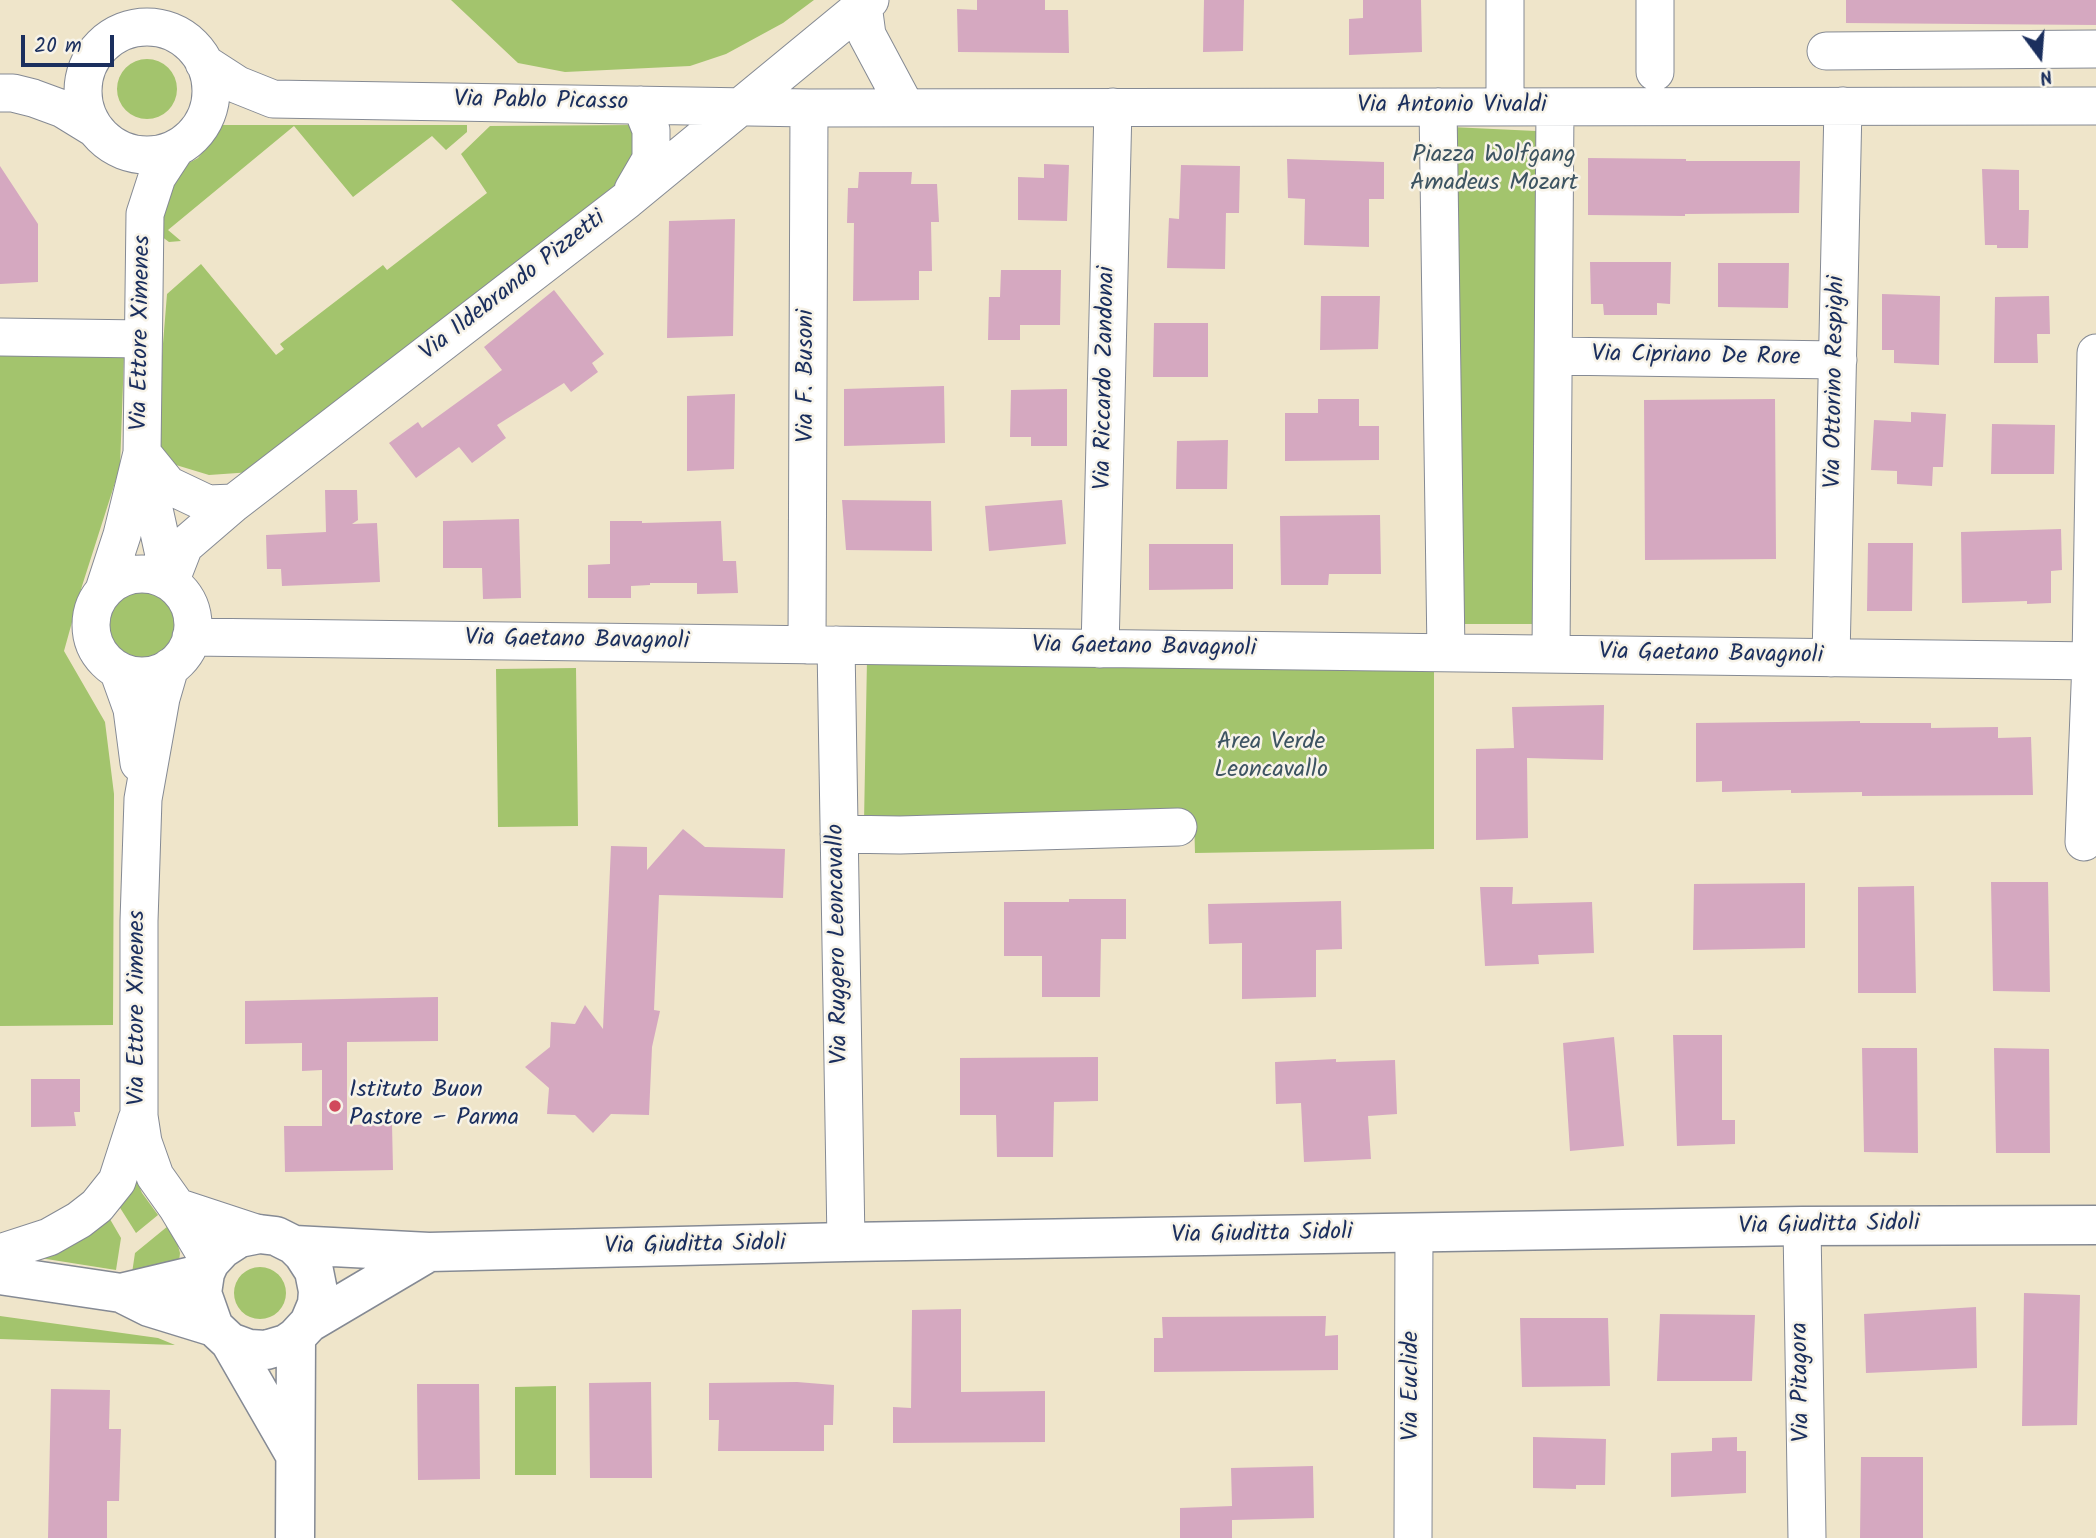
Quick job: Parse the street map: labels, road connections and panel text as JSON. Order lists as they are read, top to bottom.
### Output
{
  "streets": {
    "street": [
      "Via Pablo Picasso",
      "Via Antonio Vivaldi",
      "Via Ildebrando Pizzetti",
      "Via Ettore Ximenes",
      "Via Cipriano De Rore",
      "Via F. Busoni",
      "Via Riccardo Zandonai",
      "Via Ottorino Respighi",
      "Via Gaetano Bavagnoli",
      "Via Ruggero Leoncavallo",
      "Via Giuditta Sidoli",
      "Via Pitagora",
      "Via Euclide"
    ]
  },
  "crossings": [
    ["Via Pablo Picasso", "Via Antonio Vivaldi"],
    ["Via Pablo Picasso", "Via Ildebrando Pizzetti"],
    ["Via Pablo Picasso", "Via Ettore Ximenes"],
    ["Via Pablo Picasso", "Via F. Busoni"],
    ["Via Antonio Vivaldi", "Via F. Busoni"],
    ["Via Antonio Vivaldi", "Via Riccardo Zandonai"],
    ["Via Antonio Vivaldi", "Via Ottorino Respighi"],
    ["Via Ildebrando Pizzetti", "Via Ettore Ximenes"],
    ["Via Ildebrando Pizzetti", "Via Gaetano Bavagnoli"],
    ["Via Ettore Ximenes", "Via Gaetano Bavagnoli"],
    ["Via Ettore Ximenes", "Via Giuditta Sidoli"],
    ["Via Cipriano De Rore", "Via Ottorino Respighi"],
    ["Via F. Busoni", "Via Gaetano Bavagnoli"],
    ["Via F. Busoni", "Via Ruggero Leoncavallo"],
    ["Via Riccardo Zandonai", "Via Gaetano Bavagnoli"],
    ["Via Ottorino Respighi", "Via Gaetano Bavagnoli"],
    ["Via Gaetano Bavagnoli", "Via Ruggero Leoncavallo"],
    ["Via Ruggero Leoncavallo", "Via Giuditta Sidoli"],
    ["Via Giuditta Sidoli", "Via Pitagora"],
    ["Via Giuditta Sidoli", "Via Euclide"]
  ],
  "parks": ["Piazza Wolfgang Amadeus Mozart", "Area Verde Leoncavallo"],
  "places": ["Istituto Buon Pastore – Parma"],
  "scale_bar": "20 m",
  "north": "bottom"
}
